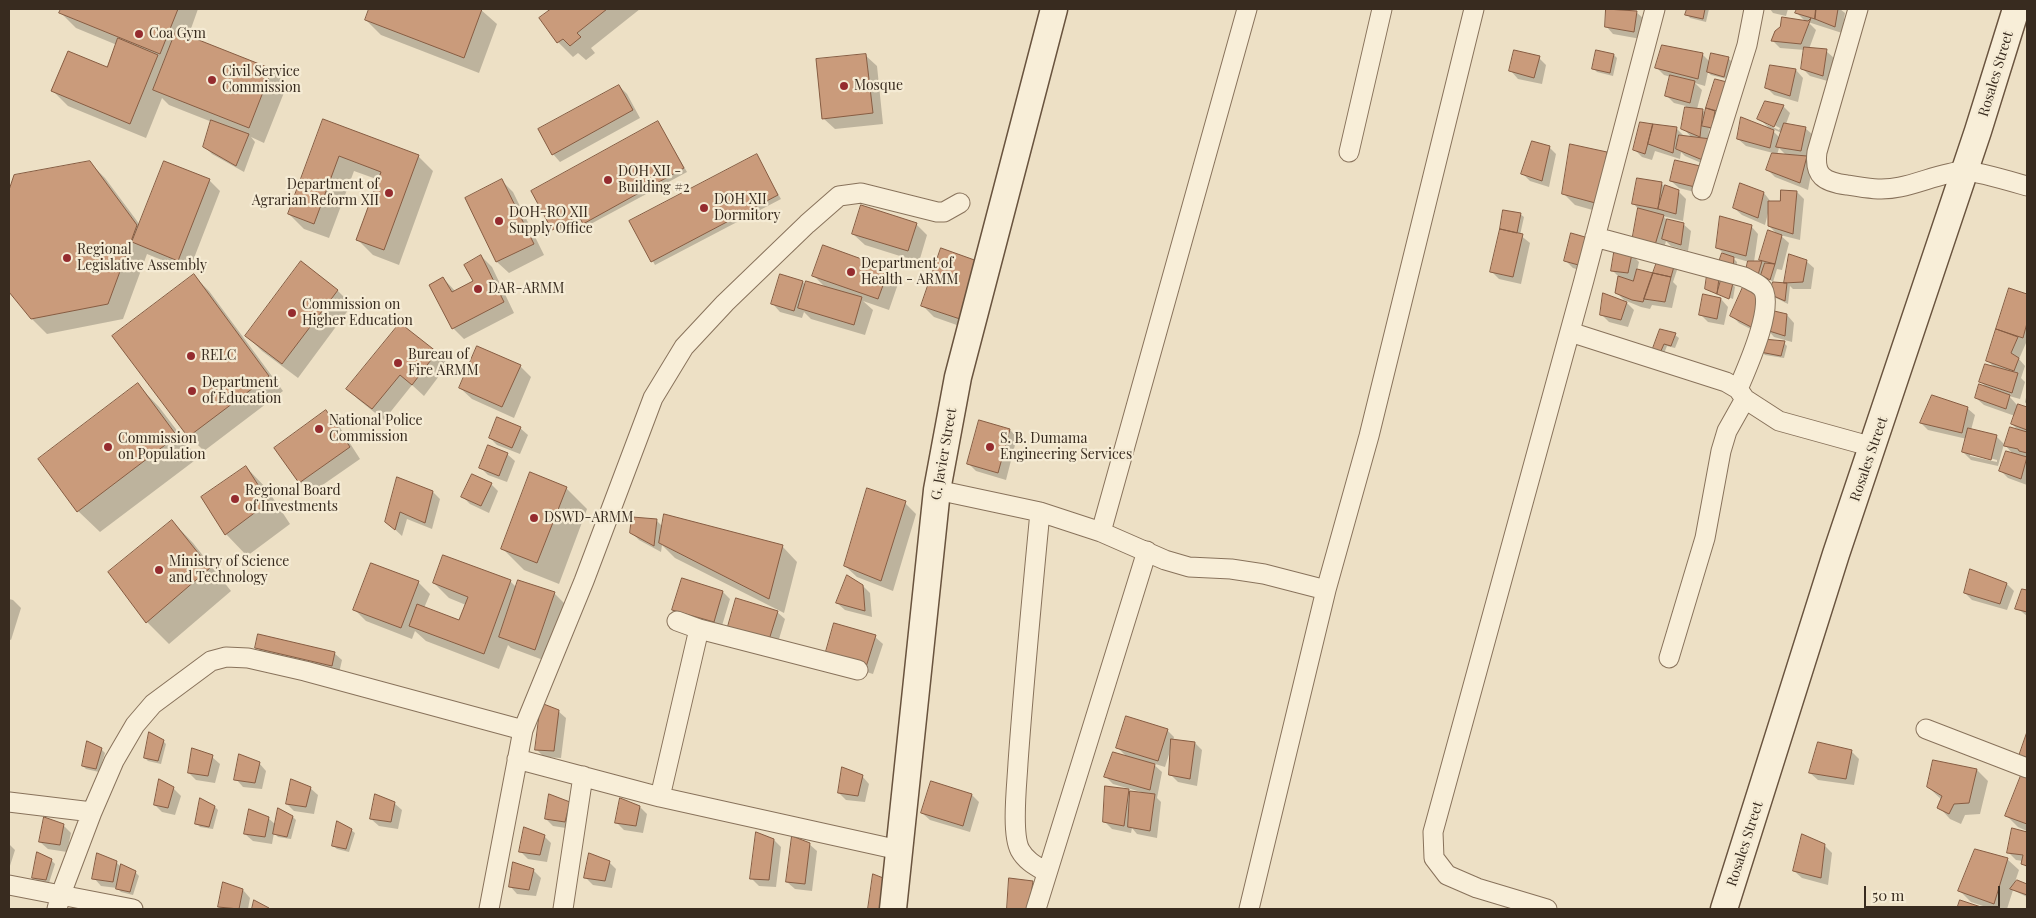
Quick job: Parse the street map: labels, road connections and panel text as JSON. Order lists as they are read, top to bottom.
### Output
{
  "streets": {
    "main road": ["Rosales Street", "G. Javier Street"]
  },
  "places": [
    "Coa Gym",
    "Civil Service Commission",
    "Mosque",
    "DOH XII - Building #2",
    "Department of Agrarian Reform XII",
    "DOH XII Dormitory",
    "DOH-RO XII Supply Office",
    "Regional Legislative Assembly",
    "Department of Health - ARMM",
    "DAR-ARMM",
    "Commission on Higher Education",
    "RELC",
    "Bureau of Fire ARMM",
    "Department of Education",
    "National Police Commission",
    "Commission on Population",
    "S. B. Dumama Engineering Services",
    "Regional Board of Investments",
    "DSWD-ARMM",
    "Ministry of Science and Technology"
  ],
  "scale_bar": "50 m"
}
